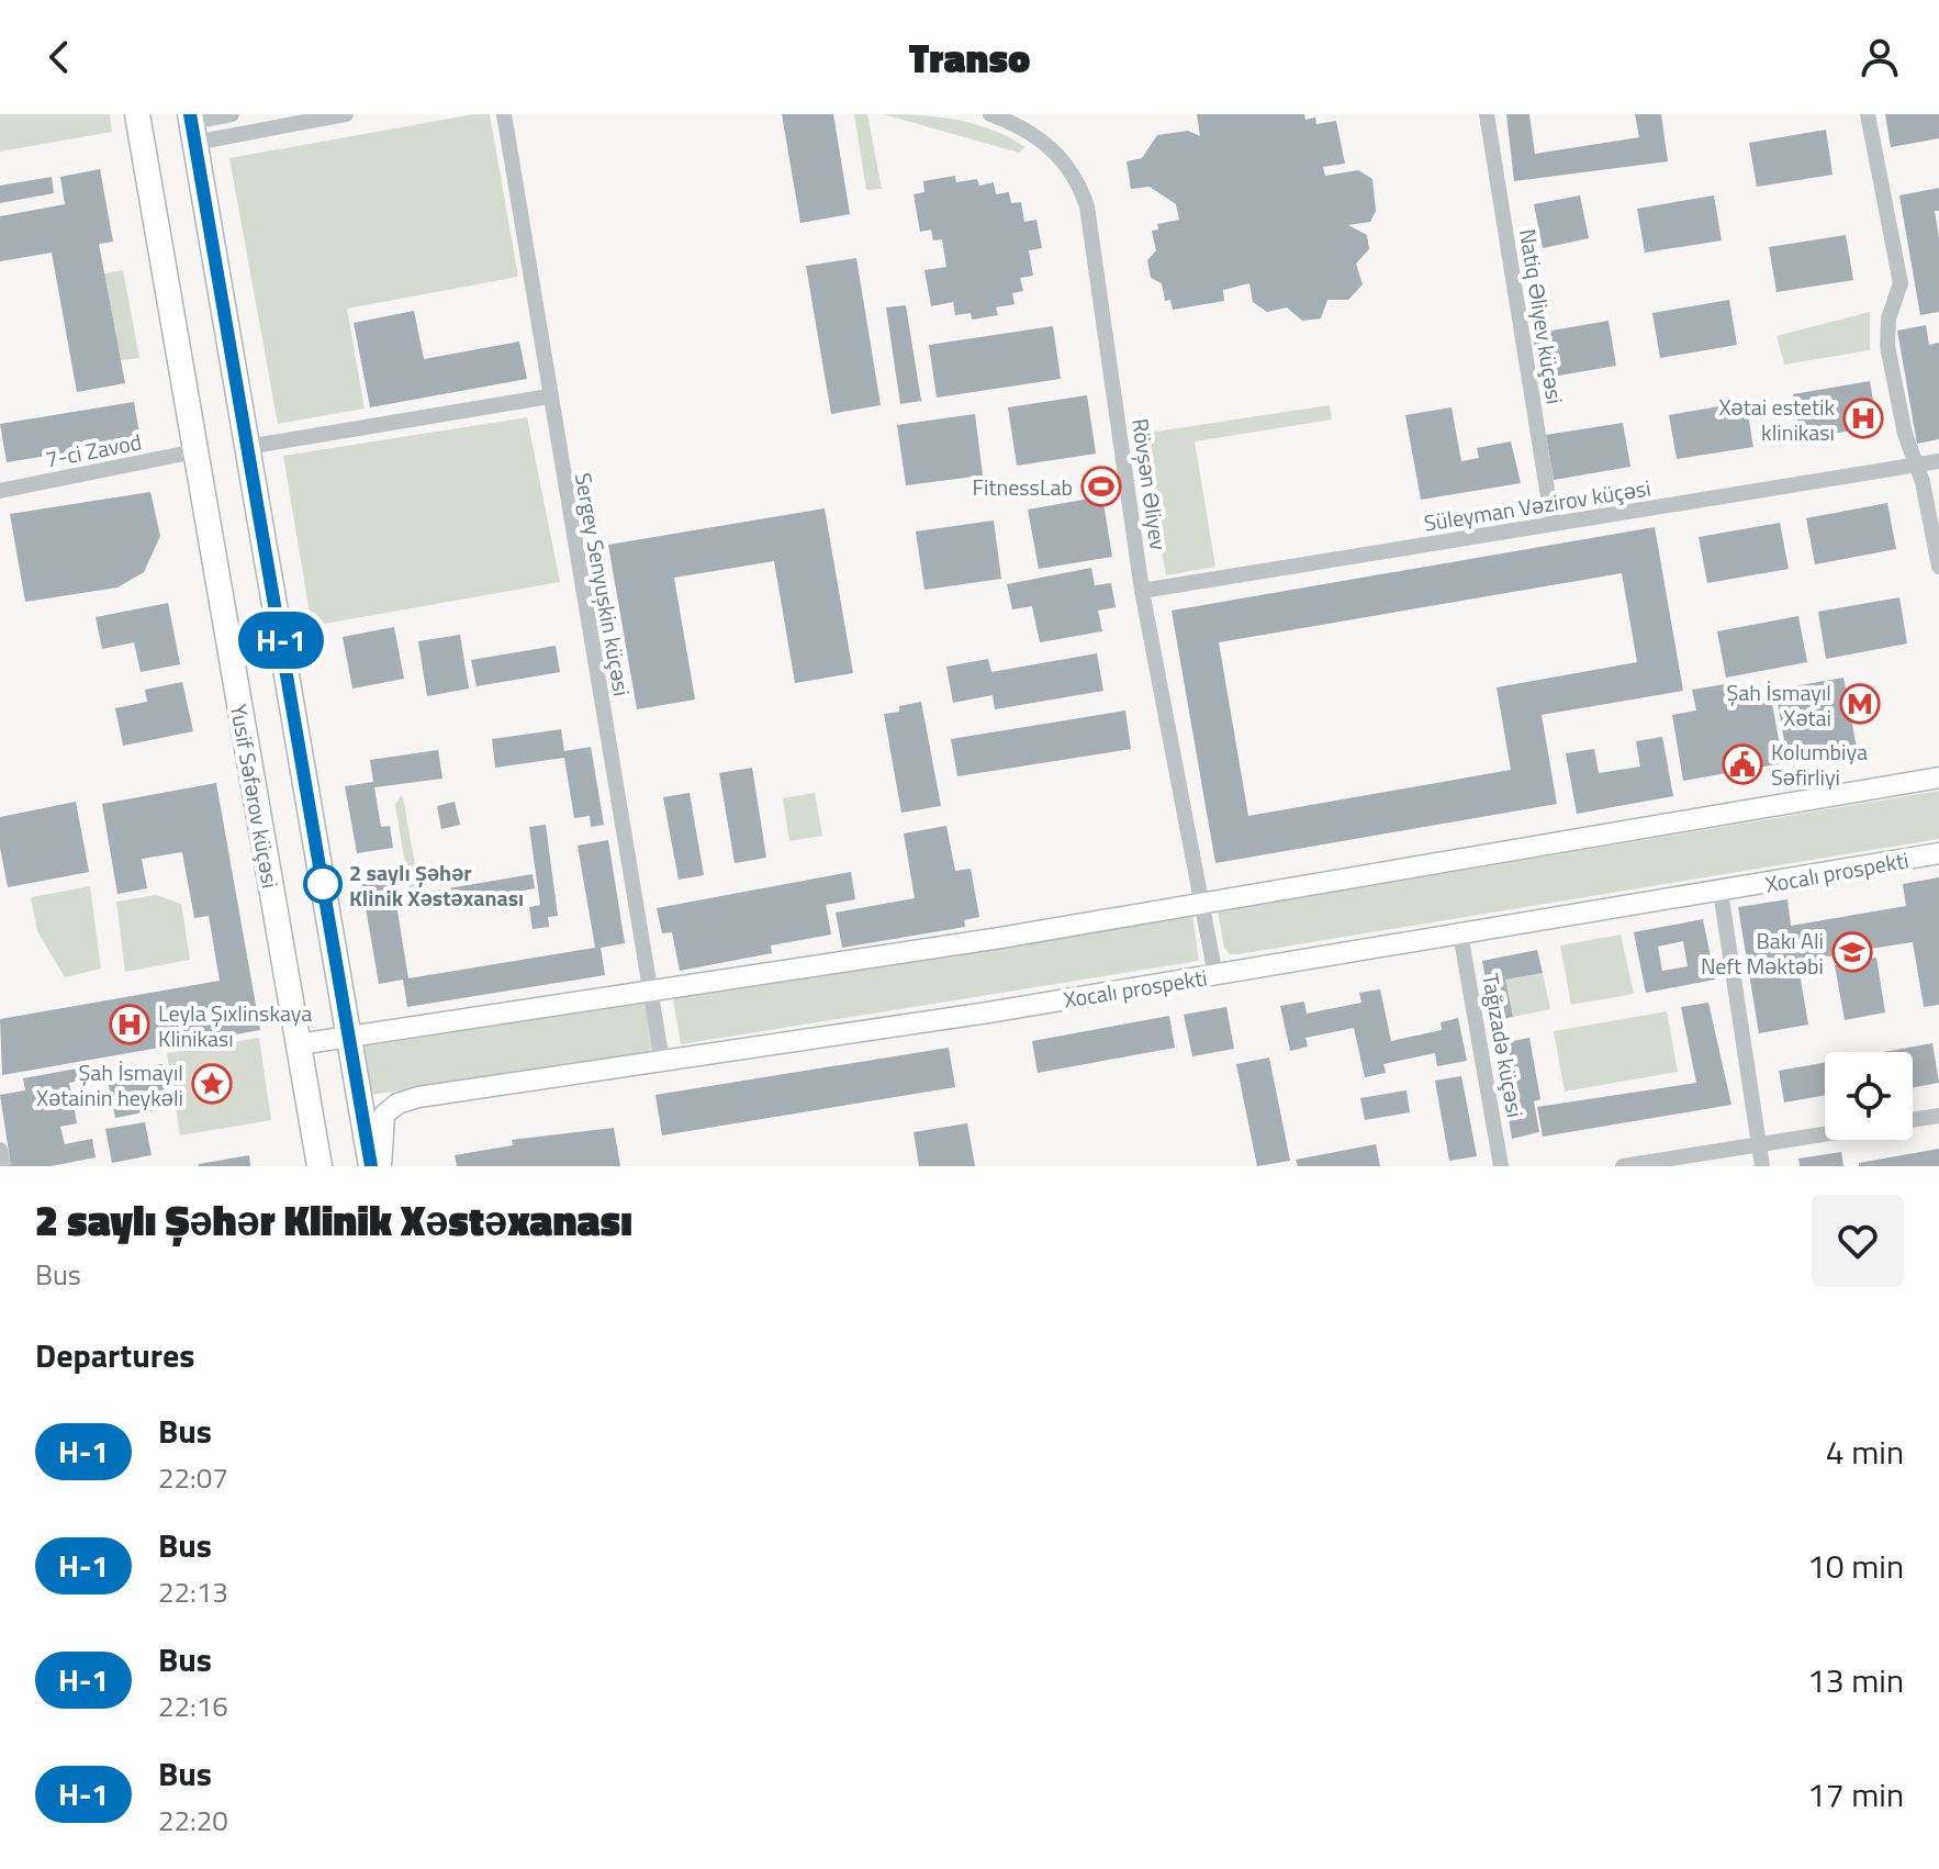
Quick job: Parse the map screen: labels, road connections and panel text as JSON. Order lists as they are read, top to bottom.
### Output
{
  "streets": {
    "highway": ["Yusif Səfərov küçəsi"],
    "main road": ["Xocalı prospekti"],
    "street": [
      "Natiq Əliyev küçəsi",
      "7-ci Zavod",
      "Rövşən Əliyev",
      "Süleyman Vəzirov küçəsi",
      "Sergey Senyuşkin küçəsi",
      "Tağızadə küçəsi"
    ]
  },
  "crossings": [
    ["Natiq Əliyev küçəsi", "Süleyman Vəzirov küçəsi"],
    ["7-ci Zavod", "Yusif Səfərov küçəsi"],
    ["Rövşən Əliyev", "Süleyman Vəzirov küçəsi"],
    ["Rövşən Əliyev", "Xocalı prospekti"],
    ["Sergey Senyuşkin küçəsi", "Xocalı prospekti"],
    ["Xocalı prospekti", "Tağızadə küçəsi"]
  ],
  "places": {
    "hospital": ["Xətai estetik klinikası", "Leyla Şıxlinskaya Klinikası"],
    "sports": ["FitnessLab"],
    "metro station": ["Şah İsmayıl Xətai"],
    "public building": ["Kolumbiya Səfirliyi"],
    "other": ["2 saylı Şəhər Klinik Xəstəxanası"],
    "school or university": ["Bakı Ali Neft Məktəbi"],
    "place": ["Şah İsmayıl Xətainin heykəli"]
  },
  "lines": ["bus line H-1"],
  "page": {
    "header": "Transo",
    "on_map": "H-1",
    "heading": [
      ["2 saylı Şəhər Klinik Xəstəxanası", "Bus"],
      "Departures"
    ],
    "list": [
      {
        "mark": "H-1",
        "name": "Bus",
        "note": "22:07",
        "value": "4 min"
      },
      {
        "mark": "H-1",
        "name": "Bus",
        "note": "22:13",
        "value": "10 min"
      },
      {
        "mark": "H-1",
        "name": "Bus",
        "note": "22:16",
        "value": "13 min"
      },
      {
        "mark": "H-1",
        "name": "Bus",
        "note": "22:20",
        "value": "17 min"
      }
    ]
  }
}
